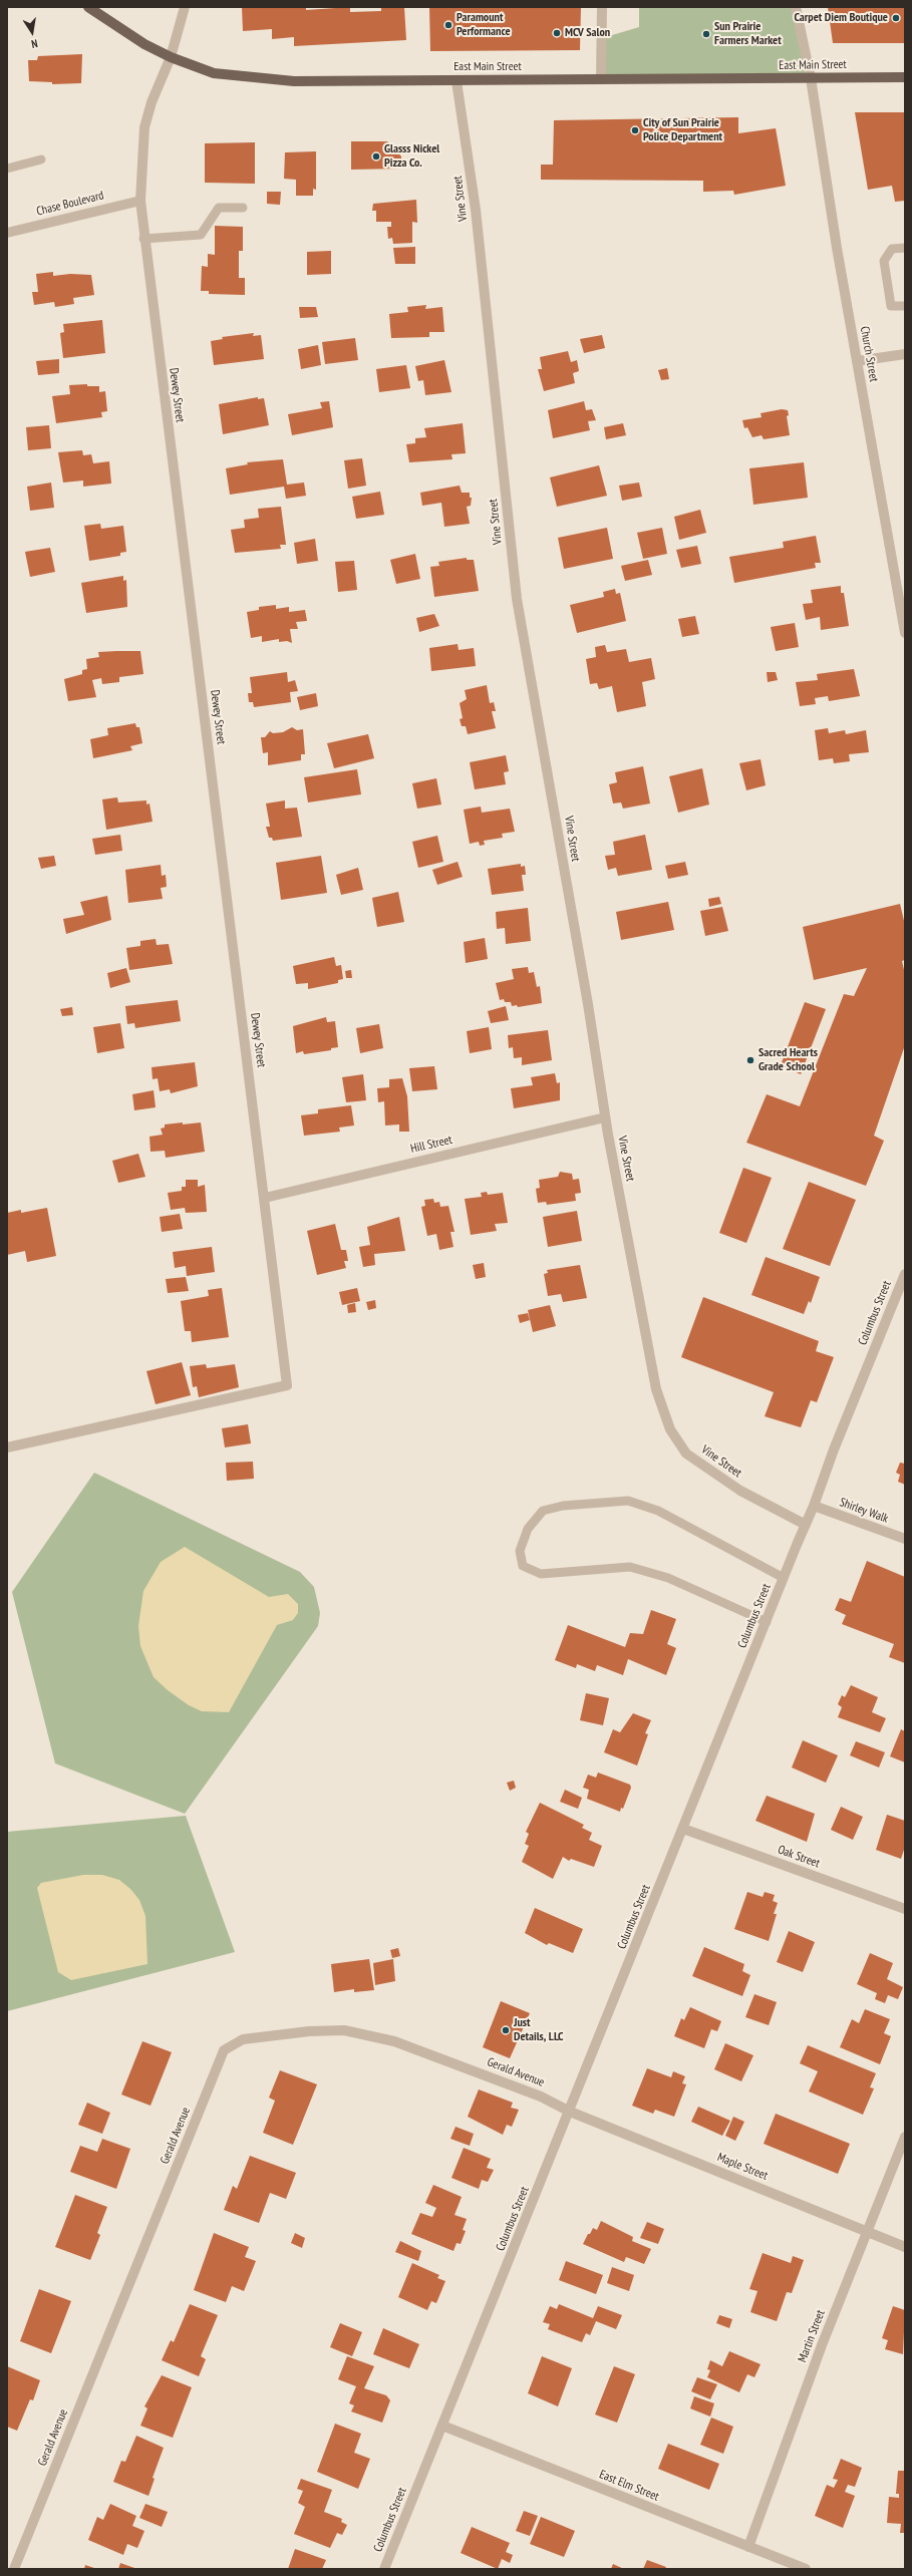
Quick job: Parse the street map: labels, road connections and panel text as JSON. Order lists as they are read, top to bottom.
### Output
{
  "streets": {
    "main road": ["East Main Street"],
    "street": [
      "Vine Street",
      "Chase Boulevard",
      "Church Street",
      "Dewey Street",
      "Hill Street",
      "Columbus Street",
      "Shirley Walk",
      "Oak Street",
      "Gerald Avenue",
      "Maple Street",
      "Martin Street",
      "East Elm Street"
    ]
  },
  "crossings": [
    ["East Main Street", "Vine Street"],
    ["East Main Street", "Church Street"],
    ["East Main Street", "Dewey Street"],
    ["Vine Street", "Hill Street"],
    ["Vine Street", "Columbus Street"],
    ["Chase Boulevard", "Dewey Street"],
    ["Dewey Street", "Hill Street"],
    ["Columbus Street", "Shirley Walk"],
    ["Columbus Street", "Oak Street"],
    ["Columbus Street", "Gerald Avenue"],
    ["Columbus Street", "Maple Street"],
    ["Columbus Street", "East Elm Street"],
    ["Gerald Avenue", "Maple Street"],
    ["Maple Street", "Martin Street"],
    ["Martin Street", "East Elm Street"]
  ],
  "places": [
    "Carpet Diem Boutique",
    "Paramount Performance",
    "MCV Salon",
    "Sun Prairie Farmers Market",
    "City of Sun Prairie Police Department",
    "Glasss Nickel Pizza Co.",
    "Sacred Hearts Grade School",
    "Just Details, LLC"
  ],
  "north": "bottom"
}
